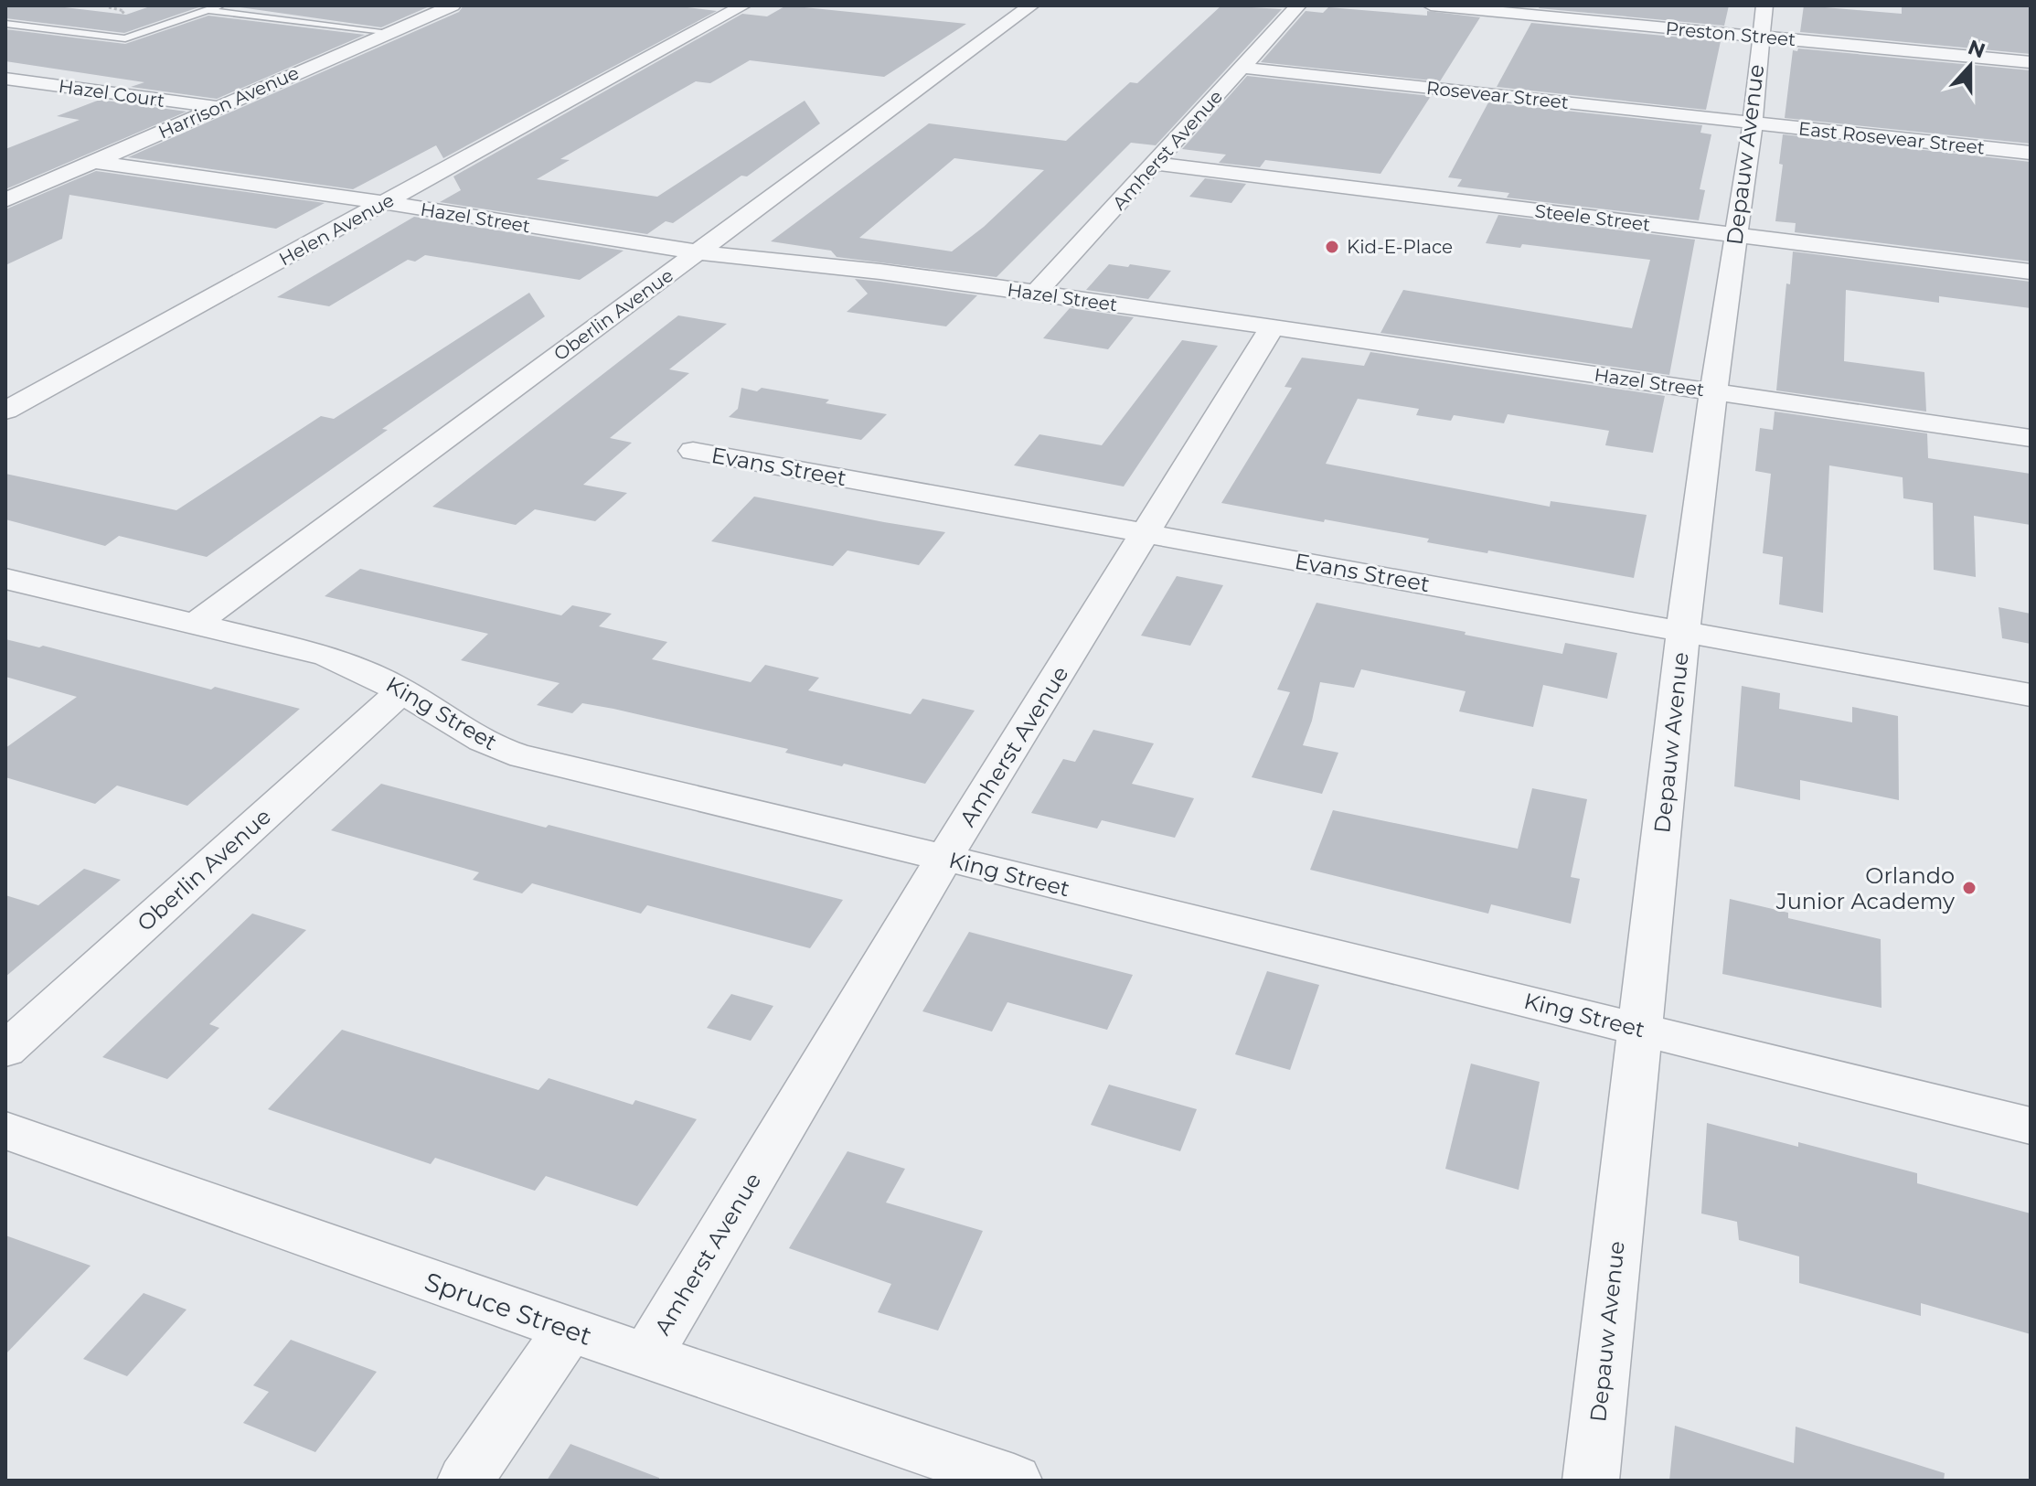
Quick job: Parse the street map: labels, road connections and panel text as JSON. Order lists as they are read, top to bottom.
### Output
{
  "streets": {
    "street": [
      "Preston Street",
      "Hazel Court",
      "Rosevear Street",
      "Harrison Avenue",
      "East Rosevear Street",
      "Amherst Avenue",
      "Depauw Avenue",
      "Hazel Street",
      "Steele Street",
      "Helen Avenue",
      "Oberlin Avenue",
      "Evans Street",
      "King Street",
      "Spruce Street"
    ]
  },
  "crossings": [
    ["Preston Street", "Depauw Avenue"],
    ["Hazel Court", "Harrison Avenue"],
    ["Rosevear Street", "East Rosevear Street"],
    ["Rosevear Street", "Amherst Avenue"],
    ["Rosevear Street", "Depauw Avenue"],
    ["Harrison Avenue", "Hazel Street"],
    ["East Rosevear Street", "Depauw Avenue"],
    ["Amherst Avenue", "Hazel Street"],
    ["Amherst Avenue", "Steele Street"],
    ["Amherst Avenue", "Evans Street"],
    ["Amherst Avenue", "King Street"],
    ["Amherst Avenue", "Spruce Street"],
    ["Depauw Avenue", "Hazel Street"],
    ["Depauw Avenue", "Steele Street"],
    ["Depauw Avenue", "Evans Street"],
    ["Depauw Avenue", "King Street"],
    ["Hazel Street", "Helen Avenue"],
    ["Hazel Street", "Oberlin Avenue"],
    ["Oberlin Avenue", "King Street"]
  ],
  "places": ["Kid-E-Place", "Orlando Junior Academy"],
  "north": "top"
}
